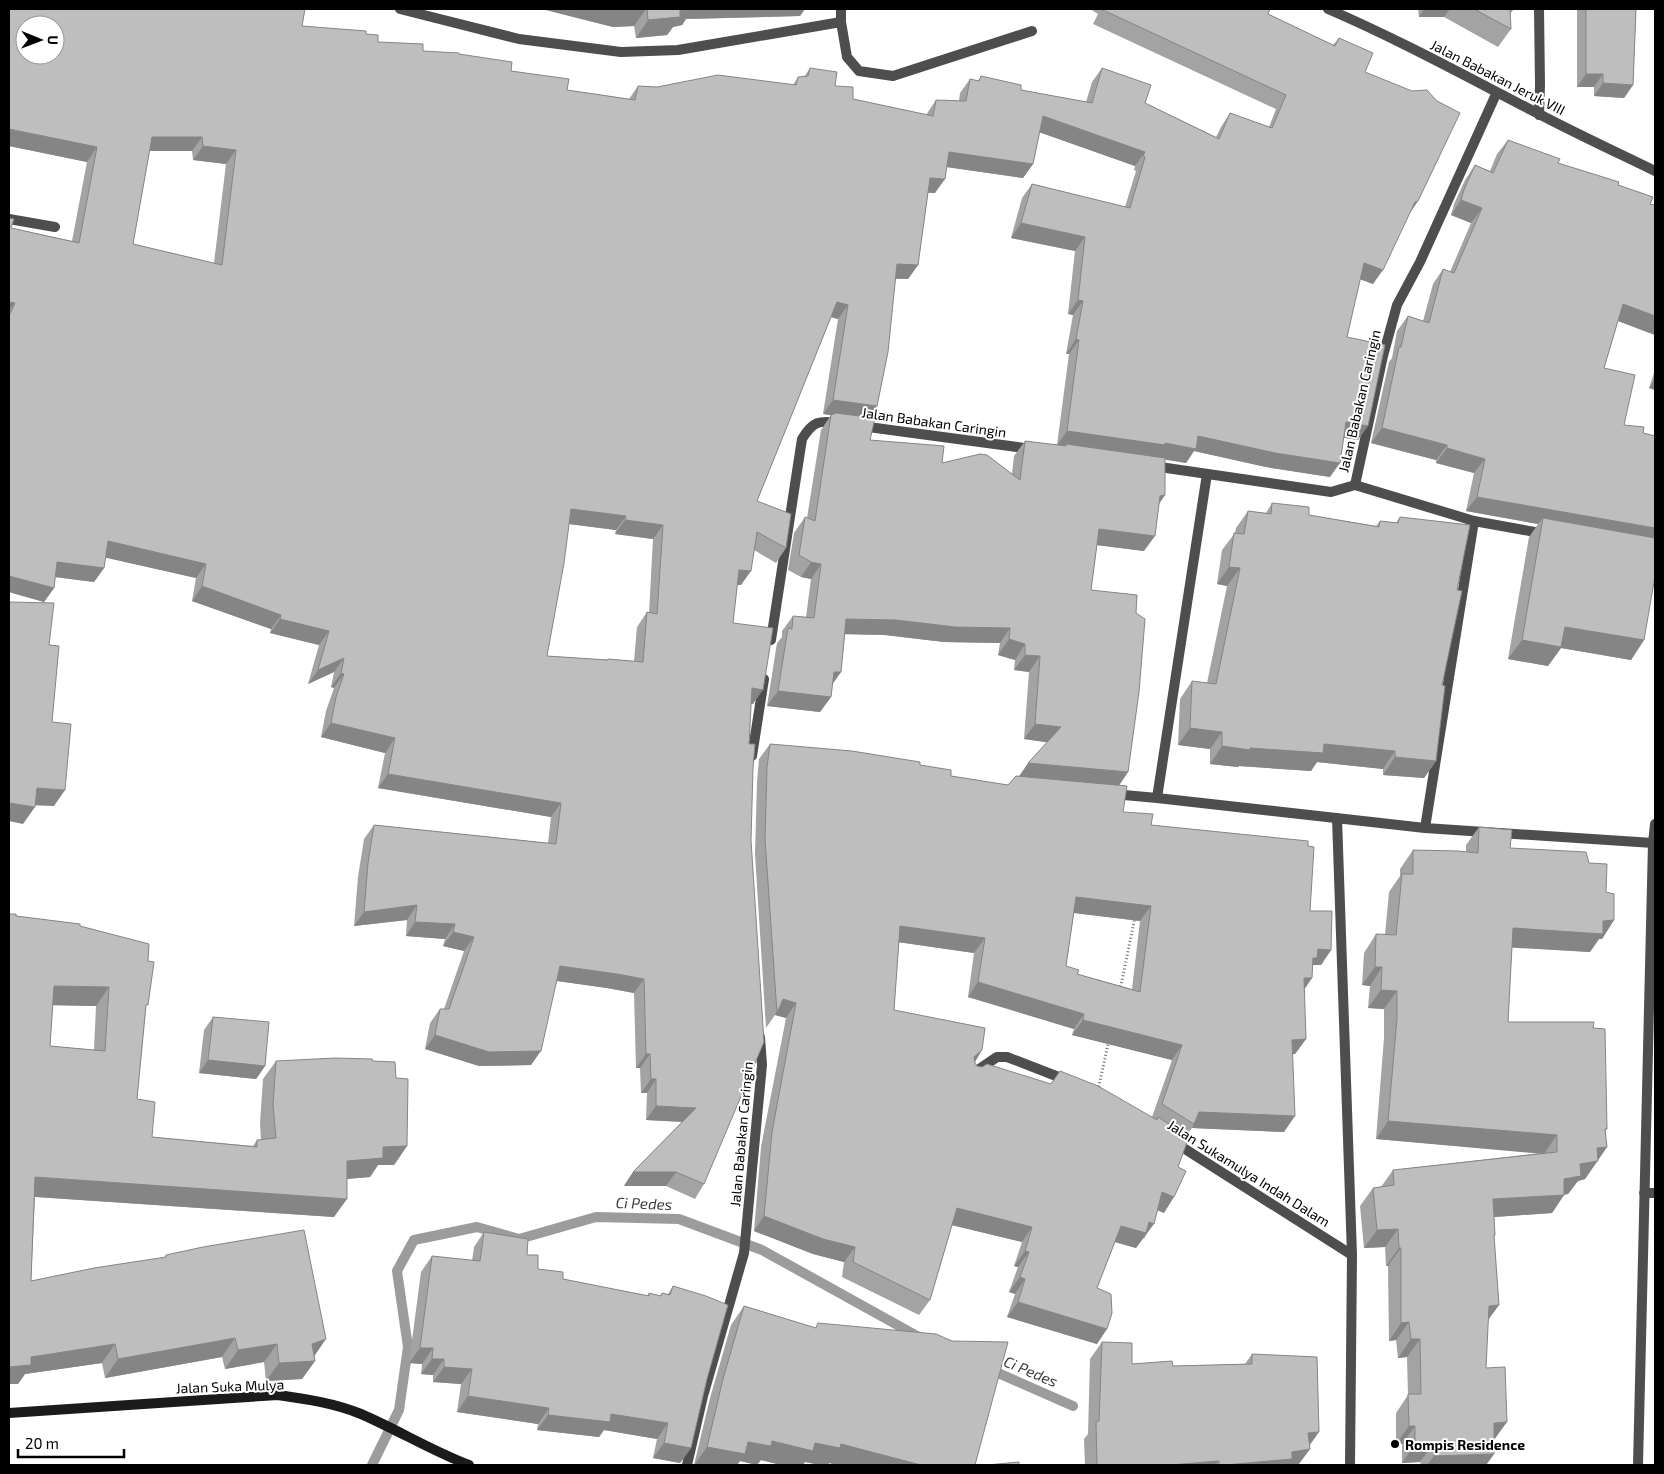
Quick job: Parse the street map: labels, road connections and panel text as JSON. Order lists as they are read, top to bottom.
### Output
{
  "streets": {
    "street": [
      "Jalan Babakan Jeruk VIII",
      "Jalan Babakan Caringin",
      "Jalan Sukamulya Indah Dalam",
      "Jalan Suka Mulya"
    ]
  },
  "crossings": [
    ["Jalan Babakan Jeruk VIII", "Jalan Babakan Caringin"]
  ],
  "water": ["Ci Pedes"],
  "places": ["Rompis Residence"],
  "scale_bar": "20 m",
  "north": "right"
}
